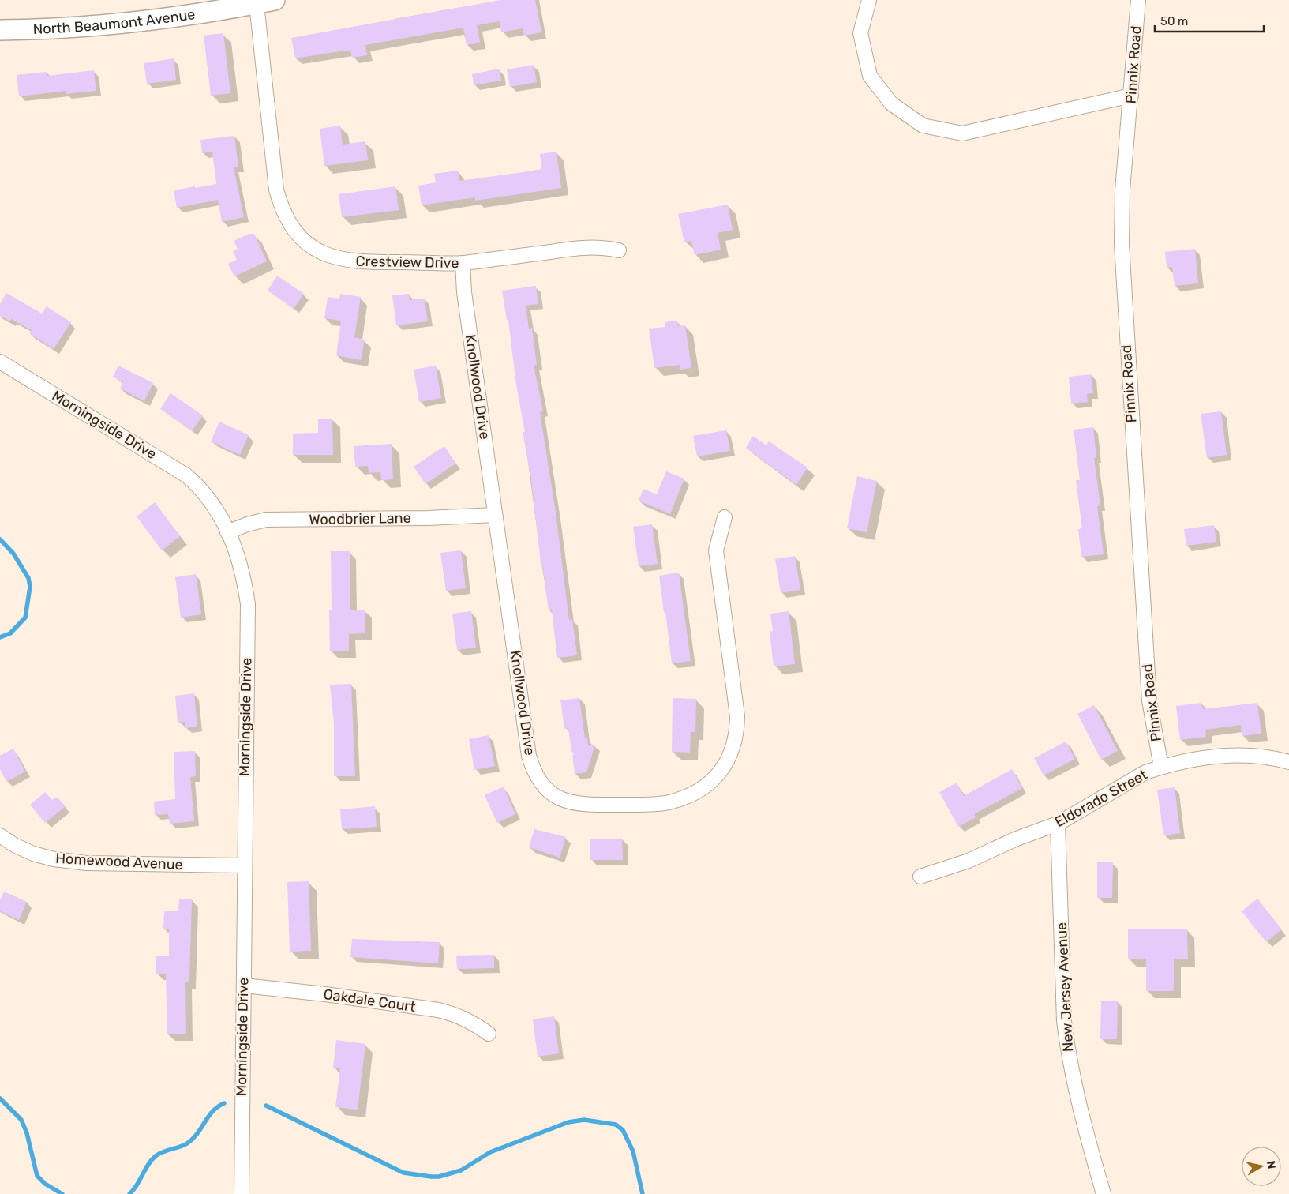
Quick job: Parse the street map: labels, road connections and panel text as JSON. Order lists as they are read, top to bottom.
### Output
{
  "streets": {
    "street": [
      "North Beaumont Avenue",
      "Pinnix Road",
      "Crestview Drive",
      "Knollwood Drive",
      "Morningside Drive",
      "Woodbrier Lane",
      "Eldorado Street",
      "Homewood Avenue",
      "New Jersey Avenue",
      "Oakdale Court"
    ]
  },
  "crossings": [
    ["North Beaumont Avenue", "Crestview Drive"],
    ["Pinnix Road", "Eldorado Street"],
    ["Crestview Drive", "Knollwood Drive"],
    ["Knollwood Drive", "Woodbrier Lane"],
    ["Morningside Drive", "Woodbrier Lane"],
    ["Morningside Drive", "Homewood Avenue"],
    ["Morningside Drive", "Oakdale Court"],
    ["Eldorado Street", "New Jersey Avenue"]
  ],
  "scale_bar": "50 m",
  "north": "right"
}
